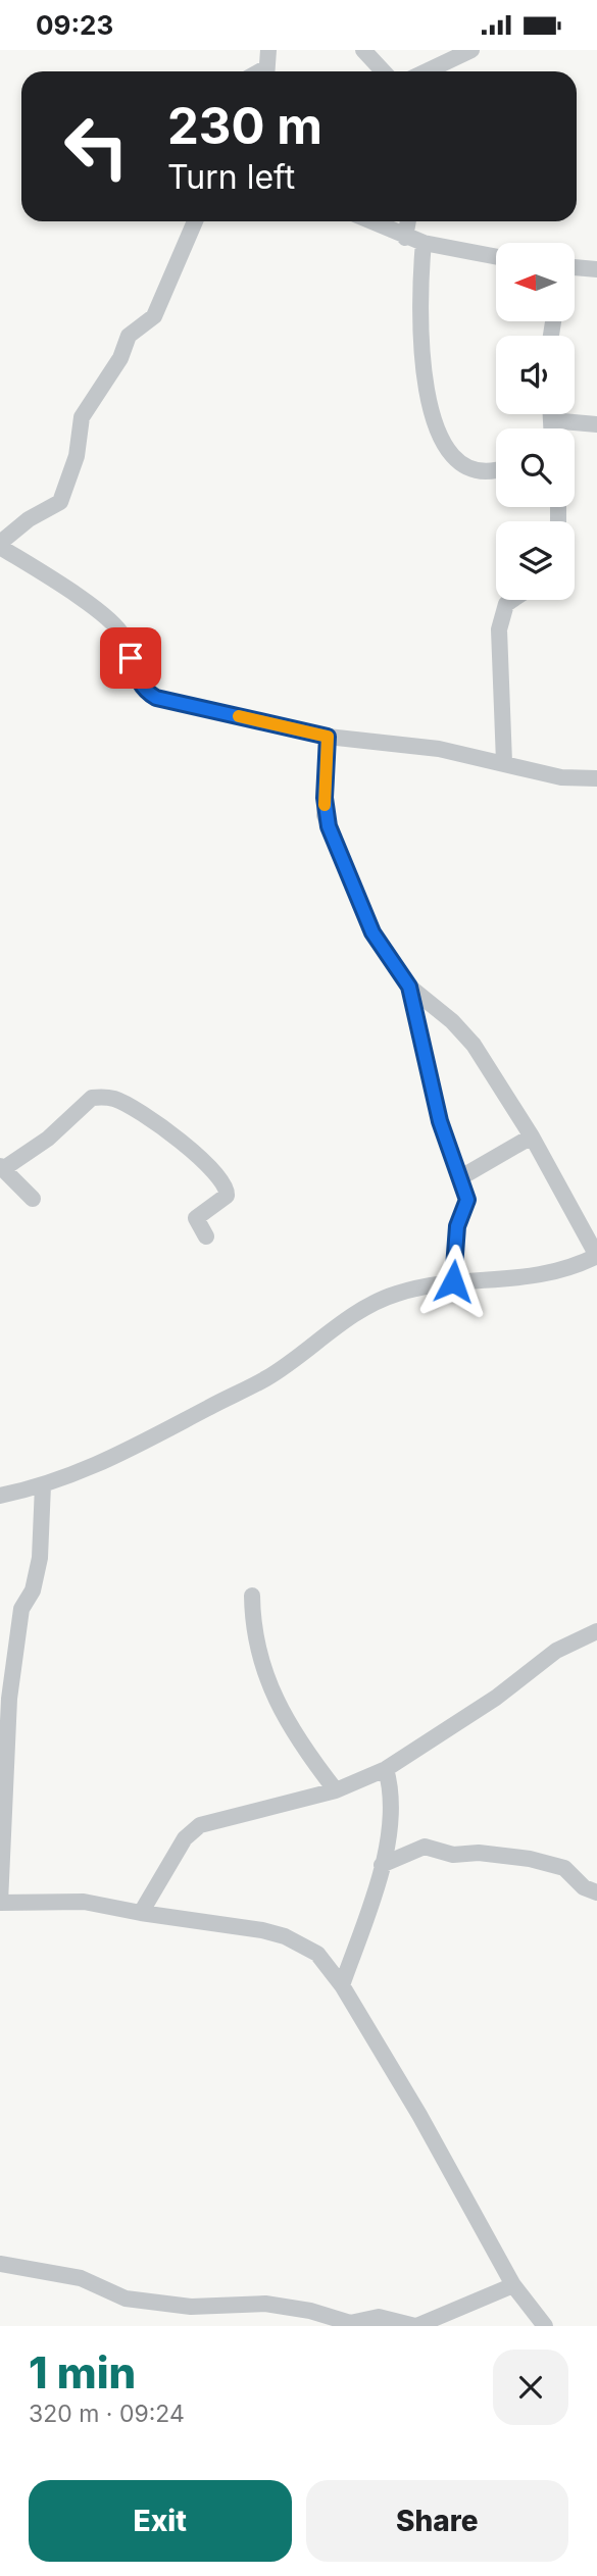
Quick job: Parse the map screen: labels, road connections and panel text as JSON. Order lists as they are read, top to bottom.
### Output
{
  "north": "left",
  "page": {
    "status": "09:23",
    "turn": ["230 m", "Turn left"],
    "heading": ["1 min", "320 m · 09:24"],
    "buttons": ["Exit", "Share"]
  }
}
